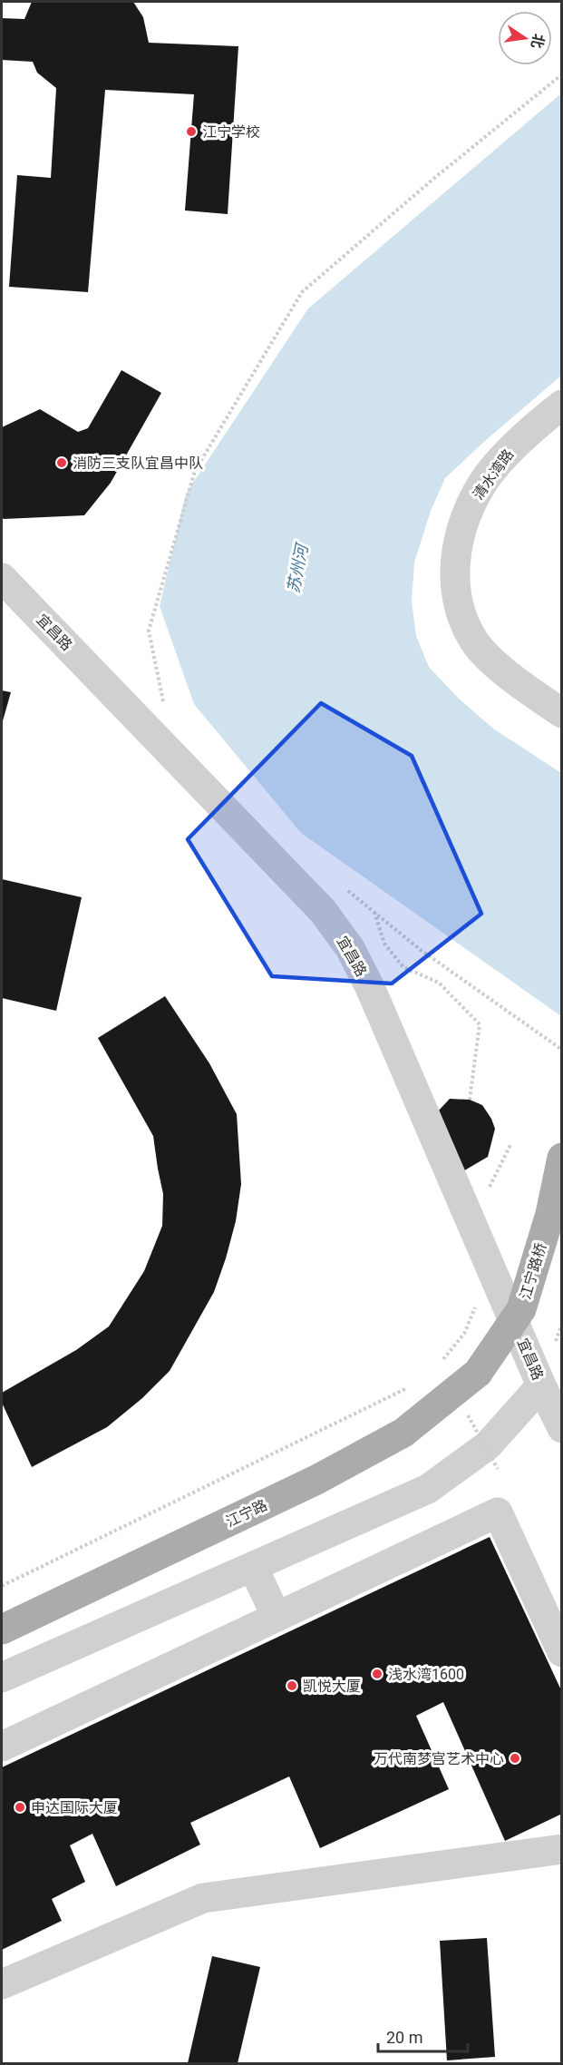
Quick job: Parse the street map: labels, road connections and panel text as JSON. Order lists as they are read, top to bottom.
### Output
{
  "streets": {
    "main road": ["江宁路桥", "江宁路"],
    "street": ["清水湾路", "宜昌路"]
  },
  "crossings": [
    ["江宁路桥", "江宁路"]
  ],
  "water": ["苏州河"],
  "places": [
    "江宁学校",
    "消防三支队宜昌中队",
    "浅水湾1600",
    "凯悦大厦",
    "万代南梦宫艺术中心",
    "申达国际大厦"
  ],
  "scale_bar": "20 m",
  "north": "right"
}
